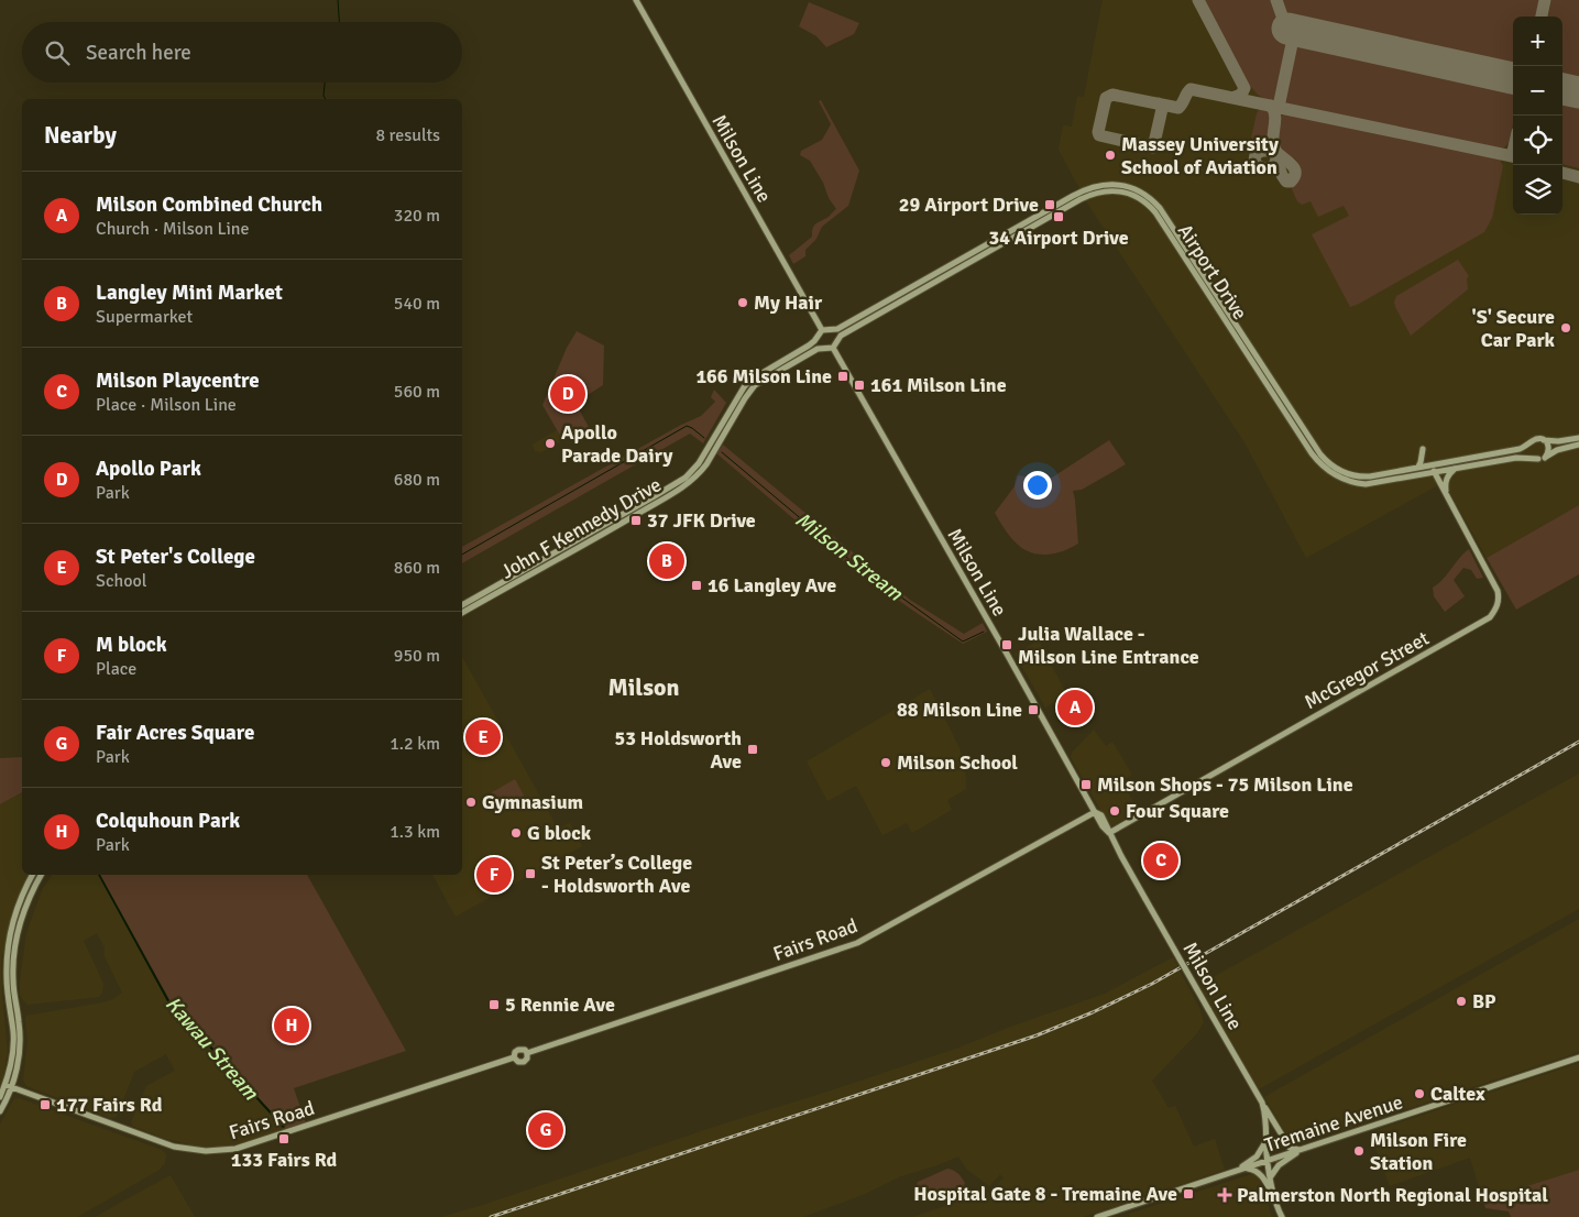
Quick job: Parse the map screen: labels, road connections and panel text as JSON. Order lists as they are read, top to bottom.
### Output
{
  "streets": {
    "main road": [
      "Milson Line",
      "Airport Drive",
      "John F Kennedy Drive",
      "McGregor Street",
      "Fairs Road",
      "Tremaine Avenue"
    ]
  },
  "crossings": [
    ["Milson Line", "Airport Drive"],
    ["Milson Line", "John F Kennedy Drive"],
    ["Milson Line", "McGregor Street"],
    ["Milson Line", "Fairs Road"],
    ["Milson Line", "Tremaine Avenue"],
    ["Airport Drive", "John F Kennedy Drive"],
    ["Airport Drive", "McGregor Street"]
  ],
  "districts": ["Milson"],
  "water": ["Milson Stream", "Kawau Stream"],
  "places": {
    "other": [
      "Massey University School of Aviation",
      "My Hair",
      "'S' Secure Car Park",
      "Apollo Parade Dairy",
      "Milson School",
      "Gymnasium",
      "Four Square",
      "G block",
      "BP",
      "Caltex",
      "Milson Fire Station"
    ],
    "transit": [
      "29 Airport Drive",
      "34 Airport Drive",
      "166 Milson Line",
      "161 Milson Line",
      "37 JFK Drive",
      "16 Langley Ave",
      "Julia Wallace - Milson Line Entrance",
      "88 Milson Line",
      "53 Holdsworth Ave",
      "Milson Shops - 75 Milson Line",
      "St Peter’s College - Holdsworth Ave",
      "5 Rennie Ave",
      "177 Fairs Rd",
      "133 Fairs Rd",
      "Hospital Gate 8 - Tremaine Ave"
    ],
    "health": ["Palmerston North Regional Hospital"]
  },
  "page": {
    "map_buttons": ["+", "−"],
    "search": "Search here",
    "heading": ["Nearby", "8 results"],
    "list": [
      {
        "mark": "A",
        "name": "Milson Combined Church",
        "note": "Church · Milson Line",
        "value": "320 m"
      },
      {
        "mark": "B",
        "name": "Langley Mini Market",
        "note": "Supermarket",
        "value": "540 m"
      },
      {
        "mark": "C",
        "name": "Milson Playcentre",
        "note": "Place · Milson Line",
        "value": "560 m"
      },
      {
        "mark": "D",
        "name": "Apollo Park",
        "note": "Park",
        "value": "680 m"
      },
      {
        "mark": "E",
        "name": "St Peter's College",
        "note": "School",
        "value": "860 m"
      },
      {
        "mark": "F",
        "name": "M block",
        "note": "Place",
        "value": "950 m"
      },
      {
        "mark": "G",
        "name": "Fair Acres Square",
        "note": "Park",
        "value": "1.2 km"
      },
      {
        "mark": "H",
        "name": "Colquhoun Park",
        "note": "Park",
        "value": "1.3 km"
      }
    ],
    "pins": [
      "D",
      "B",
      "A",
      "E",
      "C",
      "F",
      "H",
      "G"
    ]
  }
}
